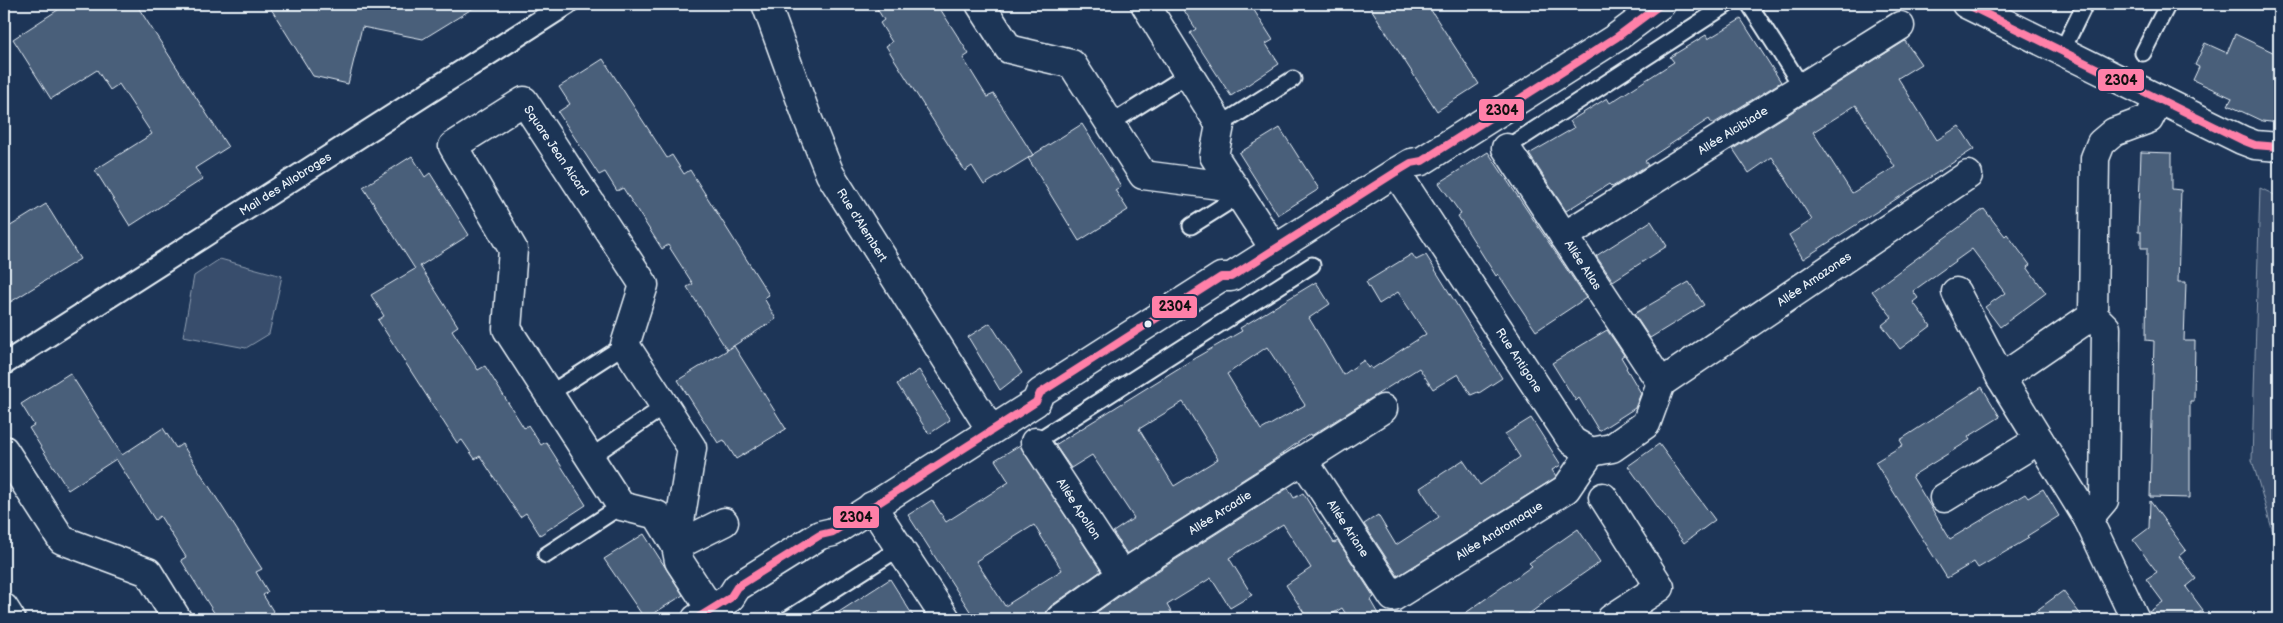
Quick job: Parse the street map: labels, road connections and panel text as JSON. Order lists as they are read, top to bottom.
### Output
{
  "streets": {
    "street": [
      "Allée Alcibiade",
      "Square Jean Aicard",
      "Mail des Allobroges",
      "Rue d'Alembert",
      "Allée Atlas",
      "Allée Amazones",
      "Rue Antigone",
      "Allée Apollon",
      "Allée Arcadie",
      "Allée Ariane",
      "Allée Andromaque"
    ]
  },
  "crossings": [
    ["Allée Alcibiade", "Allée Atlas"],
    ["Allée Atlas", "Allée Amazones"],
    ["Rue Antigone", "Allée Andromaque"],
    ["Allée Apollon", "Allée Arcadie"],
    ["Allée Arcadie", "Allée Ariane"],
    ["Allée Ariane", "Allée Andromaque"]
  ],
  "lines": ["transit line 2304"]
}
